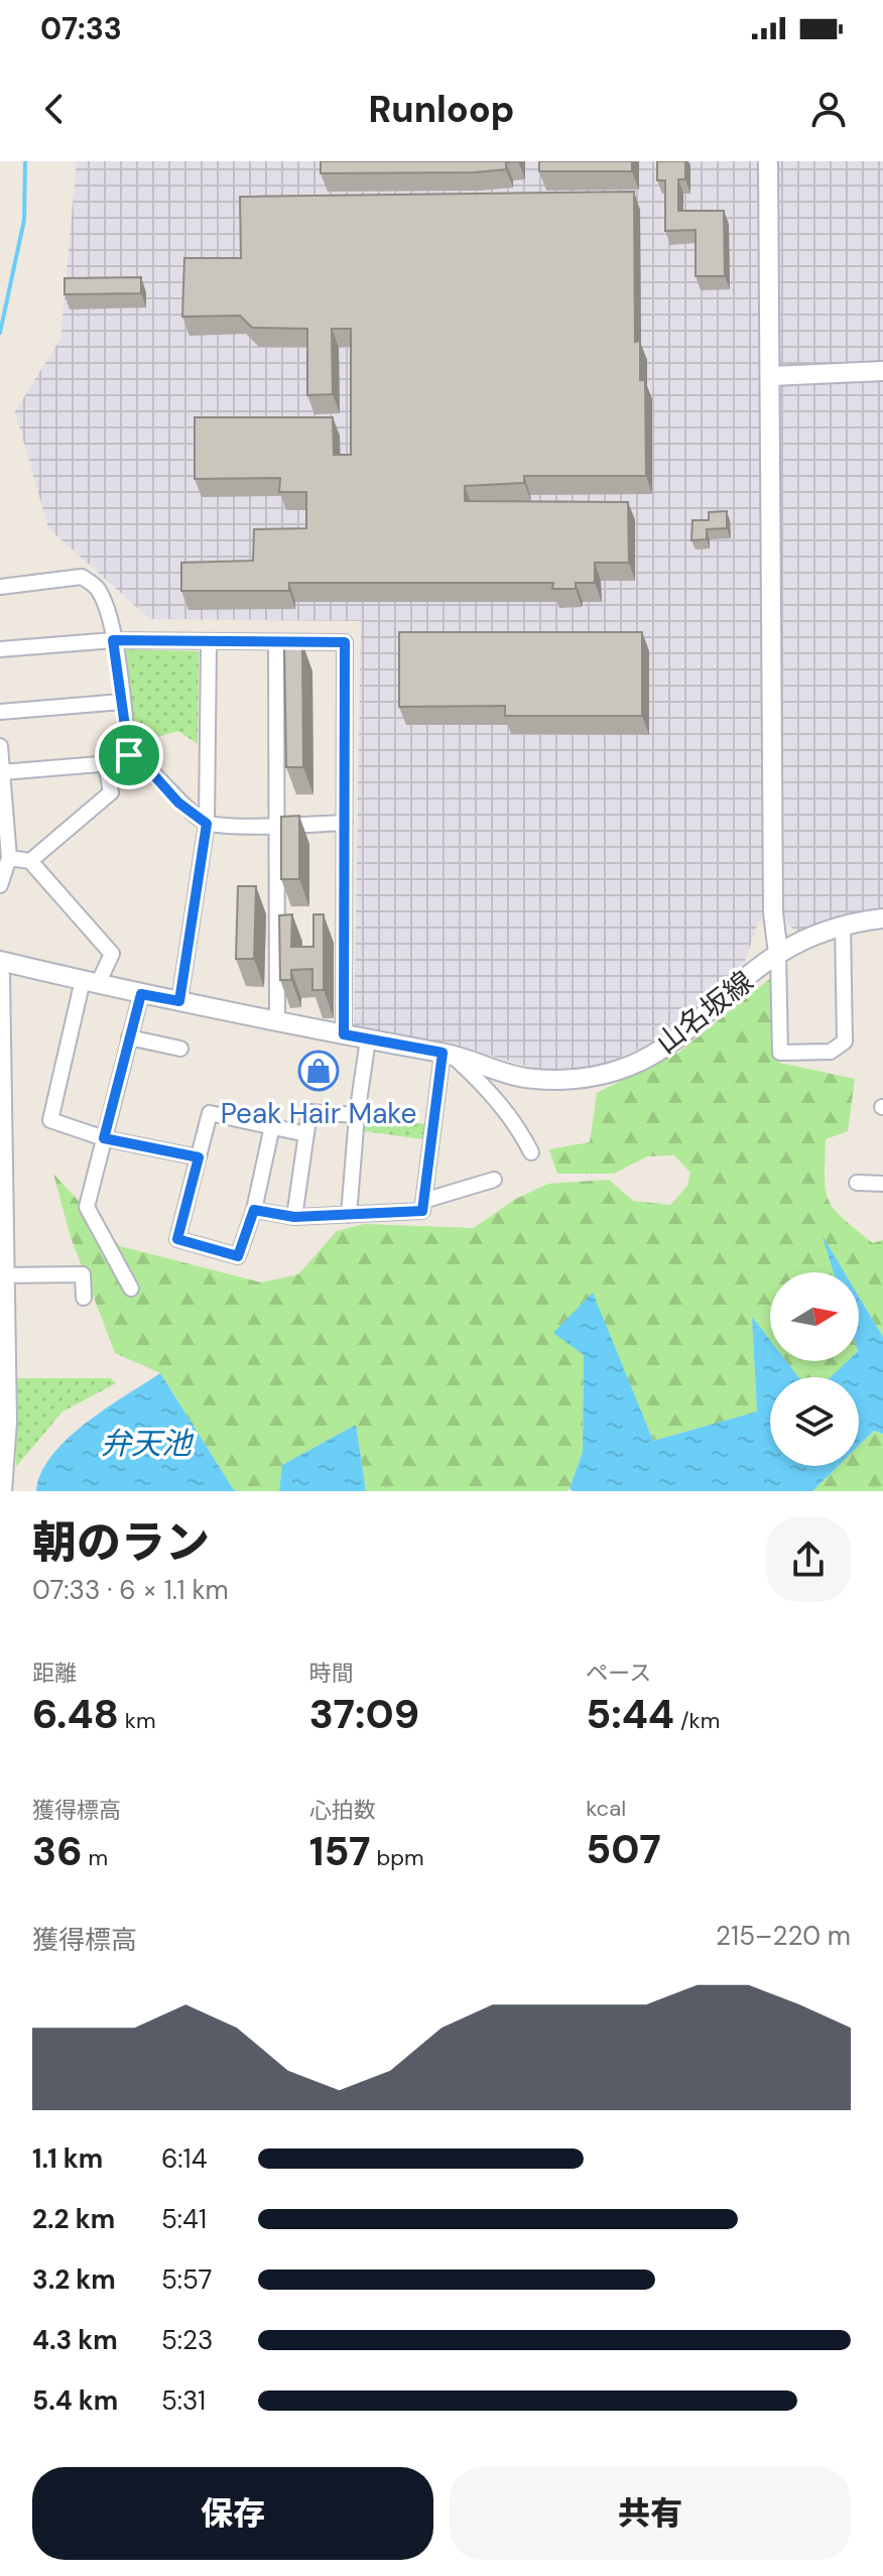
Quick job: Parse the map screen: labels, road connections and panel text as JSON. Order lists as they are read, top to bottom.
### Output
{
  "streets": {
    "street": ["山名坂線"]
  },
  "water": ["弁天池"],
  "places": {
    "shop": ["Peak Hair Make"]
  },
  "north": "right",
  "page": {
    "status": "07:33",
    "header": "Runloop",
    "heading": ["朝のラン", "07:33 · 6 × 1.1 km"],
    "stats": [
      ["距離", "6.48 km"],
      ["時間", "37:09"],
      ["ペース", "5:44 /km"],
      ["獲得標高", "36 m"],
      ["心拍数", "157 bpm"],
      ["kcal", "507"]
    ],
    "chart": ["獲得標高", "215–220 m"],
    "list": [
      {
        "name": "1.1 km",
        "note": "6:14"
      },
      {
        "name": "2.2 km",
        "note": "5:41"
      },
      {
        "name": "3.2 km",
        "note": "5:57"
      },
      {
        "name": "4.3 km",
        "note": "5:23"
      },
      {
        "name": "5.4 km",
        "note": "5:31"
      }
    ],
    "buttons": ["保存", "共有"]
  }
}
